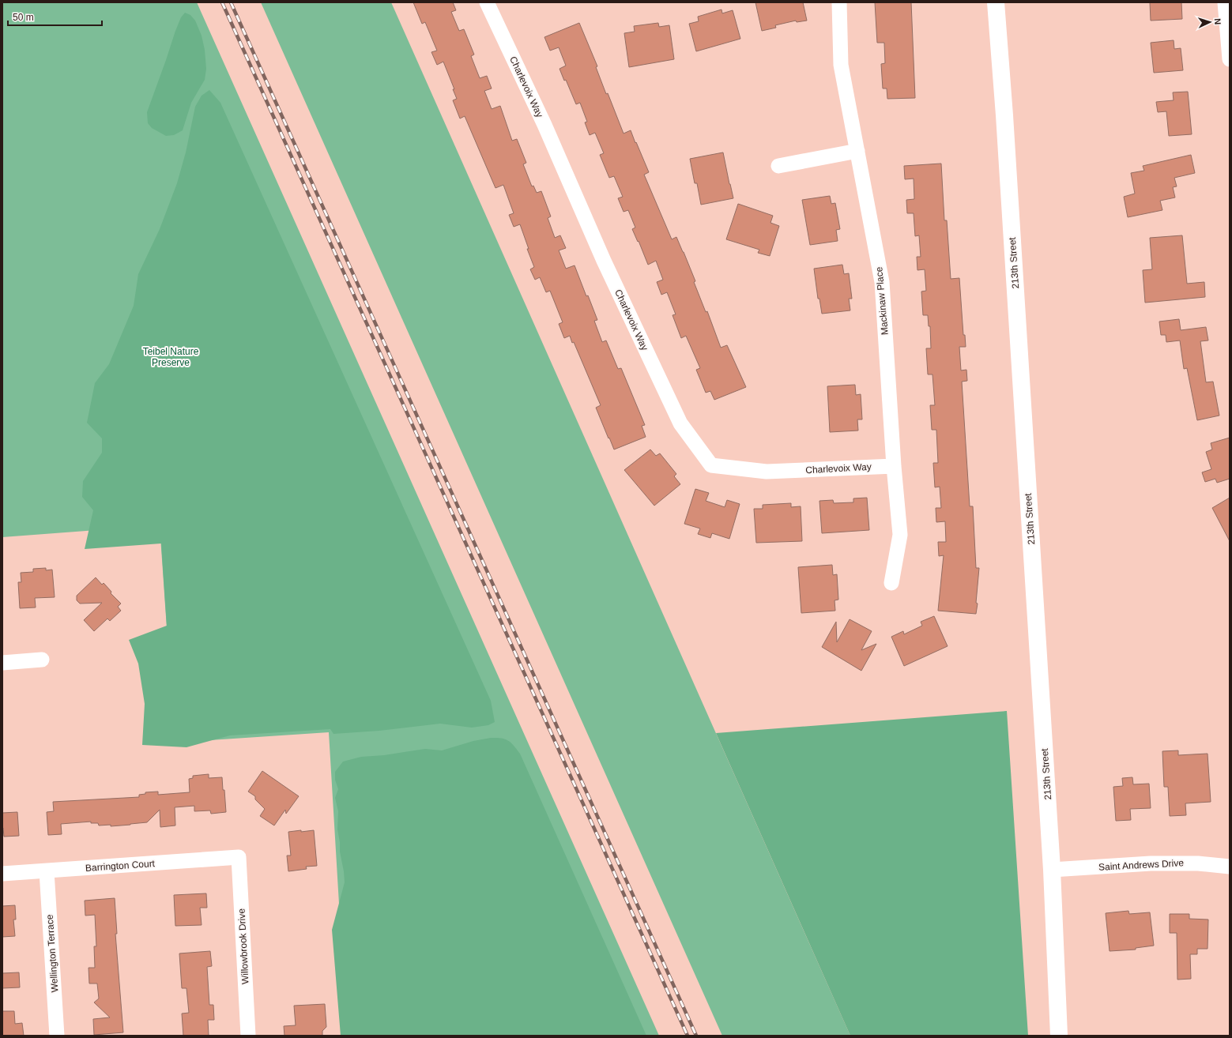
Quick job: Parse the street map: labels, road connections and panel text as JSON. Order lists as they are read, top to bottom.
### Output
{
  "streets": {
    "street": [
      "Charlevoix Way",
      "213th Street",
      "Mackinaw Place",
      "Saint Andrews Drive",
      "Barrington Court",
      "Willowbrook Drive",
      "Wellington Terrace"
    ]
  },
  "crossings": [
    ["Charlevoix Way", "Mackinaw Place"],
    ["213th Street", "Saint Andrews Drive"],
    ["Barrington Court", "Willowbrook Drive"],
    ["Barrington Court", "Wellington Terrace"]
  ],
  "parks": ["Teibel Nature Preserve"],
  "scale_bar": "50 m",
  "north": "right"
}
